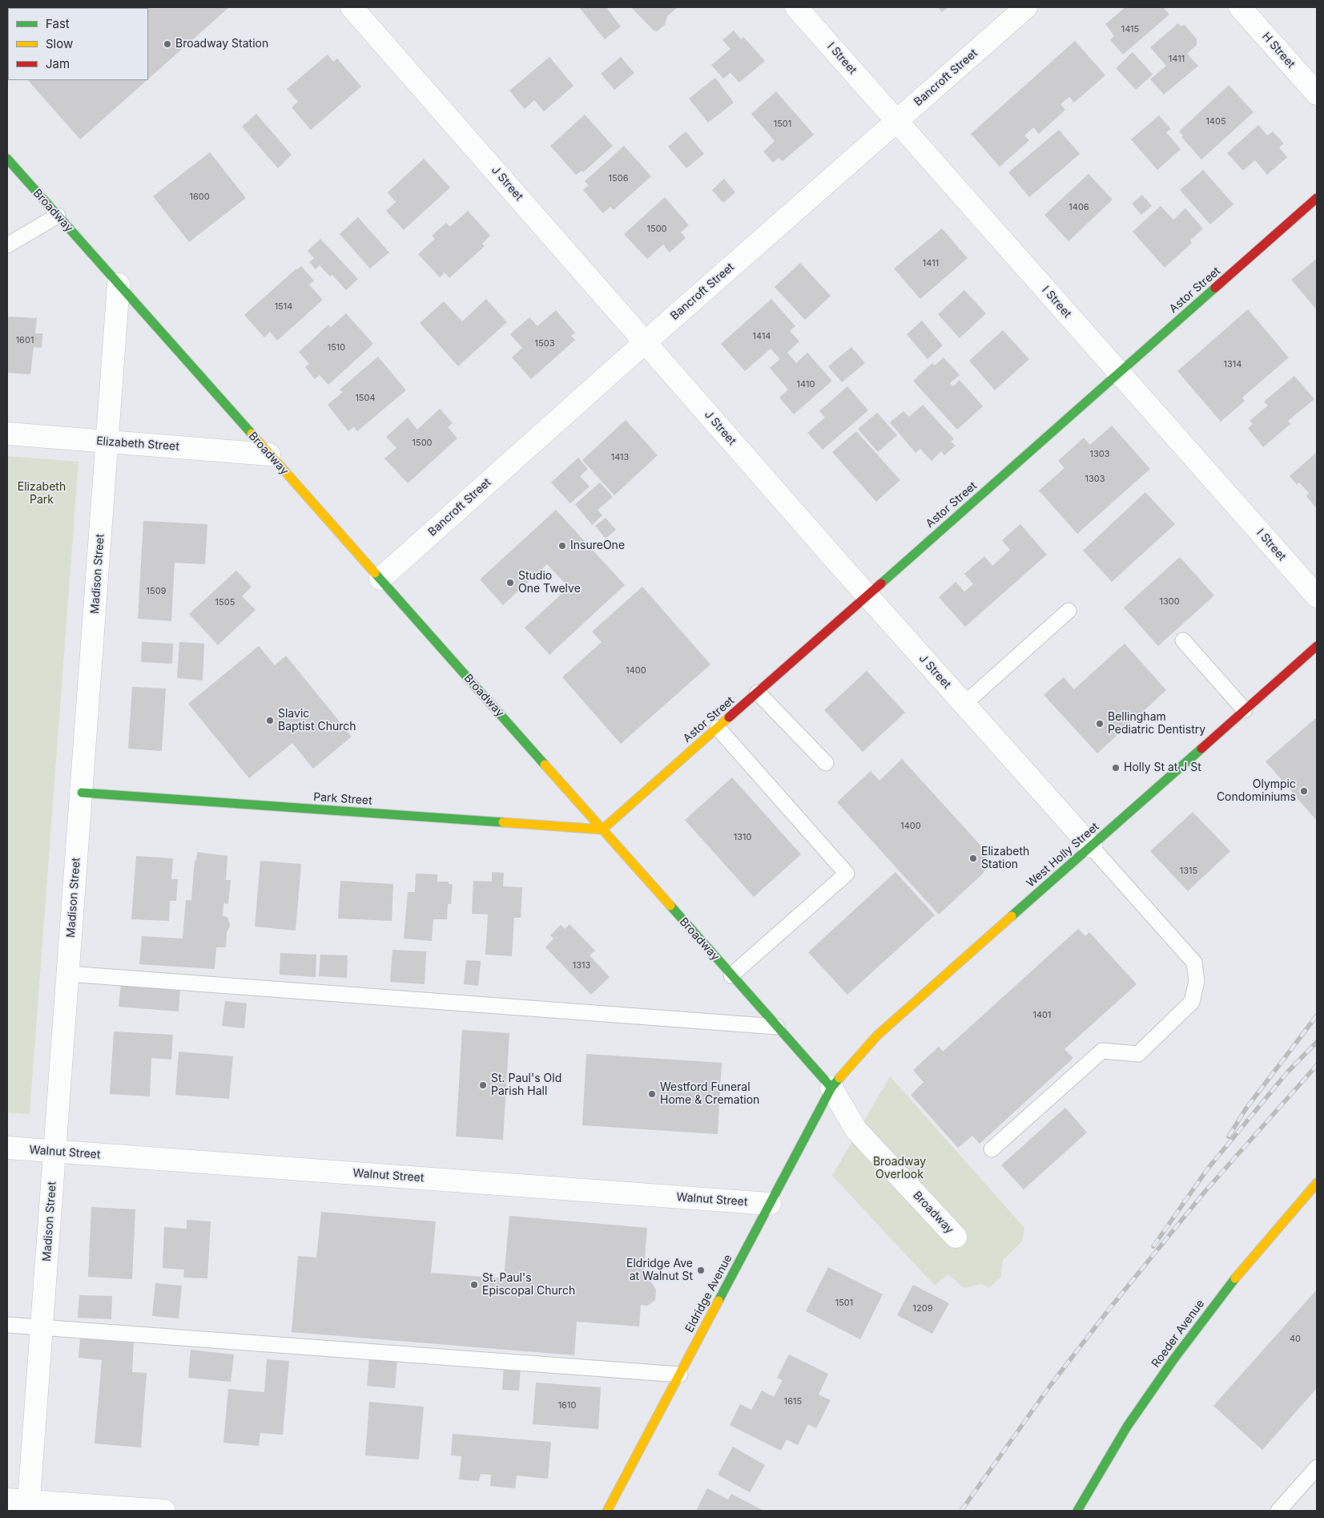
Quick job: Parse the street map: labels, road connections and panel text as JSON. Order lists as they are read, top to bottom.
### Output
{
  "streets": {
    "street": [
      "H Street",
      "I Street",
      "Bancroft Street",
      "J Street",
      "Broadway",
      "Astor Street",
      "Elizabeth Street",
      "Madison Street",
      "Park Street",
      "West Holly Street",
      "Walnut Street",
      "Eldridge Avenue",
      "Roeder Avenue"
    ]
  },
  "crossings": [
    ["I Street", "Bancroft Street"],
    ["I Street", "Astor Street"],
    ["Bancroft Street", "J Street"],
    ["Bancroft Street", "Broadway"],
    ["J Street", "Astor Street"],
    ["J Street", "West Holly Street"],
    ["Broadway", "Astor Street"],
    ["Broadway", "Elizabeth Street"],
    ["Broadway", "Madison Street"],
    ["Broadway", "Park Street"],
    ["Broadway", "West Holly Street"],
    ["Broadway", "Eldridge Avenue"],
    ["Astor Street", "Park Street"],
    ["Elizabeth Street", "Madison Street"],
    ["Madison Street", "Park Street"],
    ["Madison Street", "Walnut Street"],
    ["West Holly Street", "Eldridge Avenue"],
    ["Walnut Street", "Eldridge Avenue"]
  ],
  "parks": ["Elizabeth Park", "Broadway Overlook"],
  "places": [
    "Broadway Station",
    "InsureOne",
    "Studio One Twelve",
    "Slavic Baptist Church",
    "Bellingham Pediatric Dentistry",
    "Holly St at J St",
    "Olympic Condominiums",
    "Elizabeth Station",
    "St. Paul's Old Parish Hall",
    "Westford Funeral Home & Cremation",
    "Eldridge Ave at Walnut St",
    "St. Paul's Episcopal Church"
  ],
  "house_numbers": [
    "1415",
    "1411",
    "1405",
    "1501",
    "1506",
    "1600",
    "1406",
    "1500",
    "1411",
    "1514",
    "1414",
    "1601",
    "1503",
    "1510",
    "1314",
    "1410",
    "1504",
    "1500",
    "1303",
    "1413",
    "1303",
    "1509",
    "1300",
    "1505",
    "1400",
    "1400",
    "1310",
    "1315",
    "1313",
    "1401",
    "1501",
    "1209",
    "40",
    "1615",
    "1610"
  ],
  "legend": ["Fast", "Slow", "Jam"]
}
